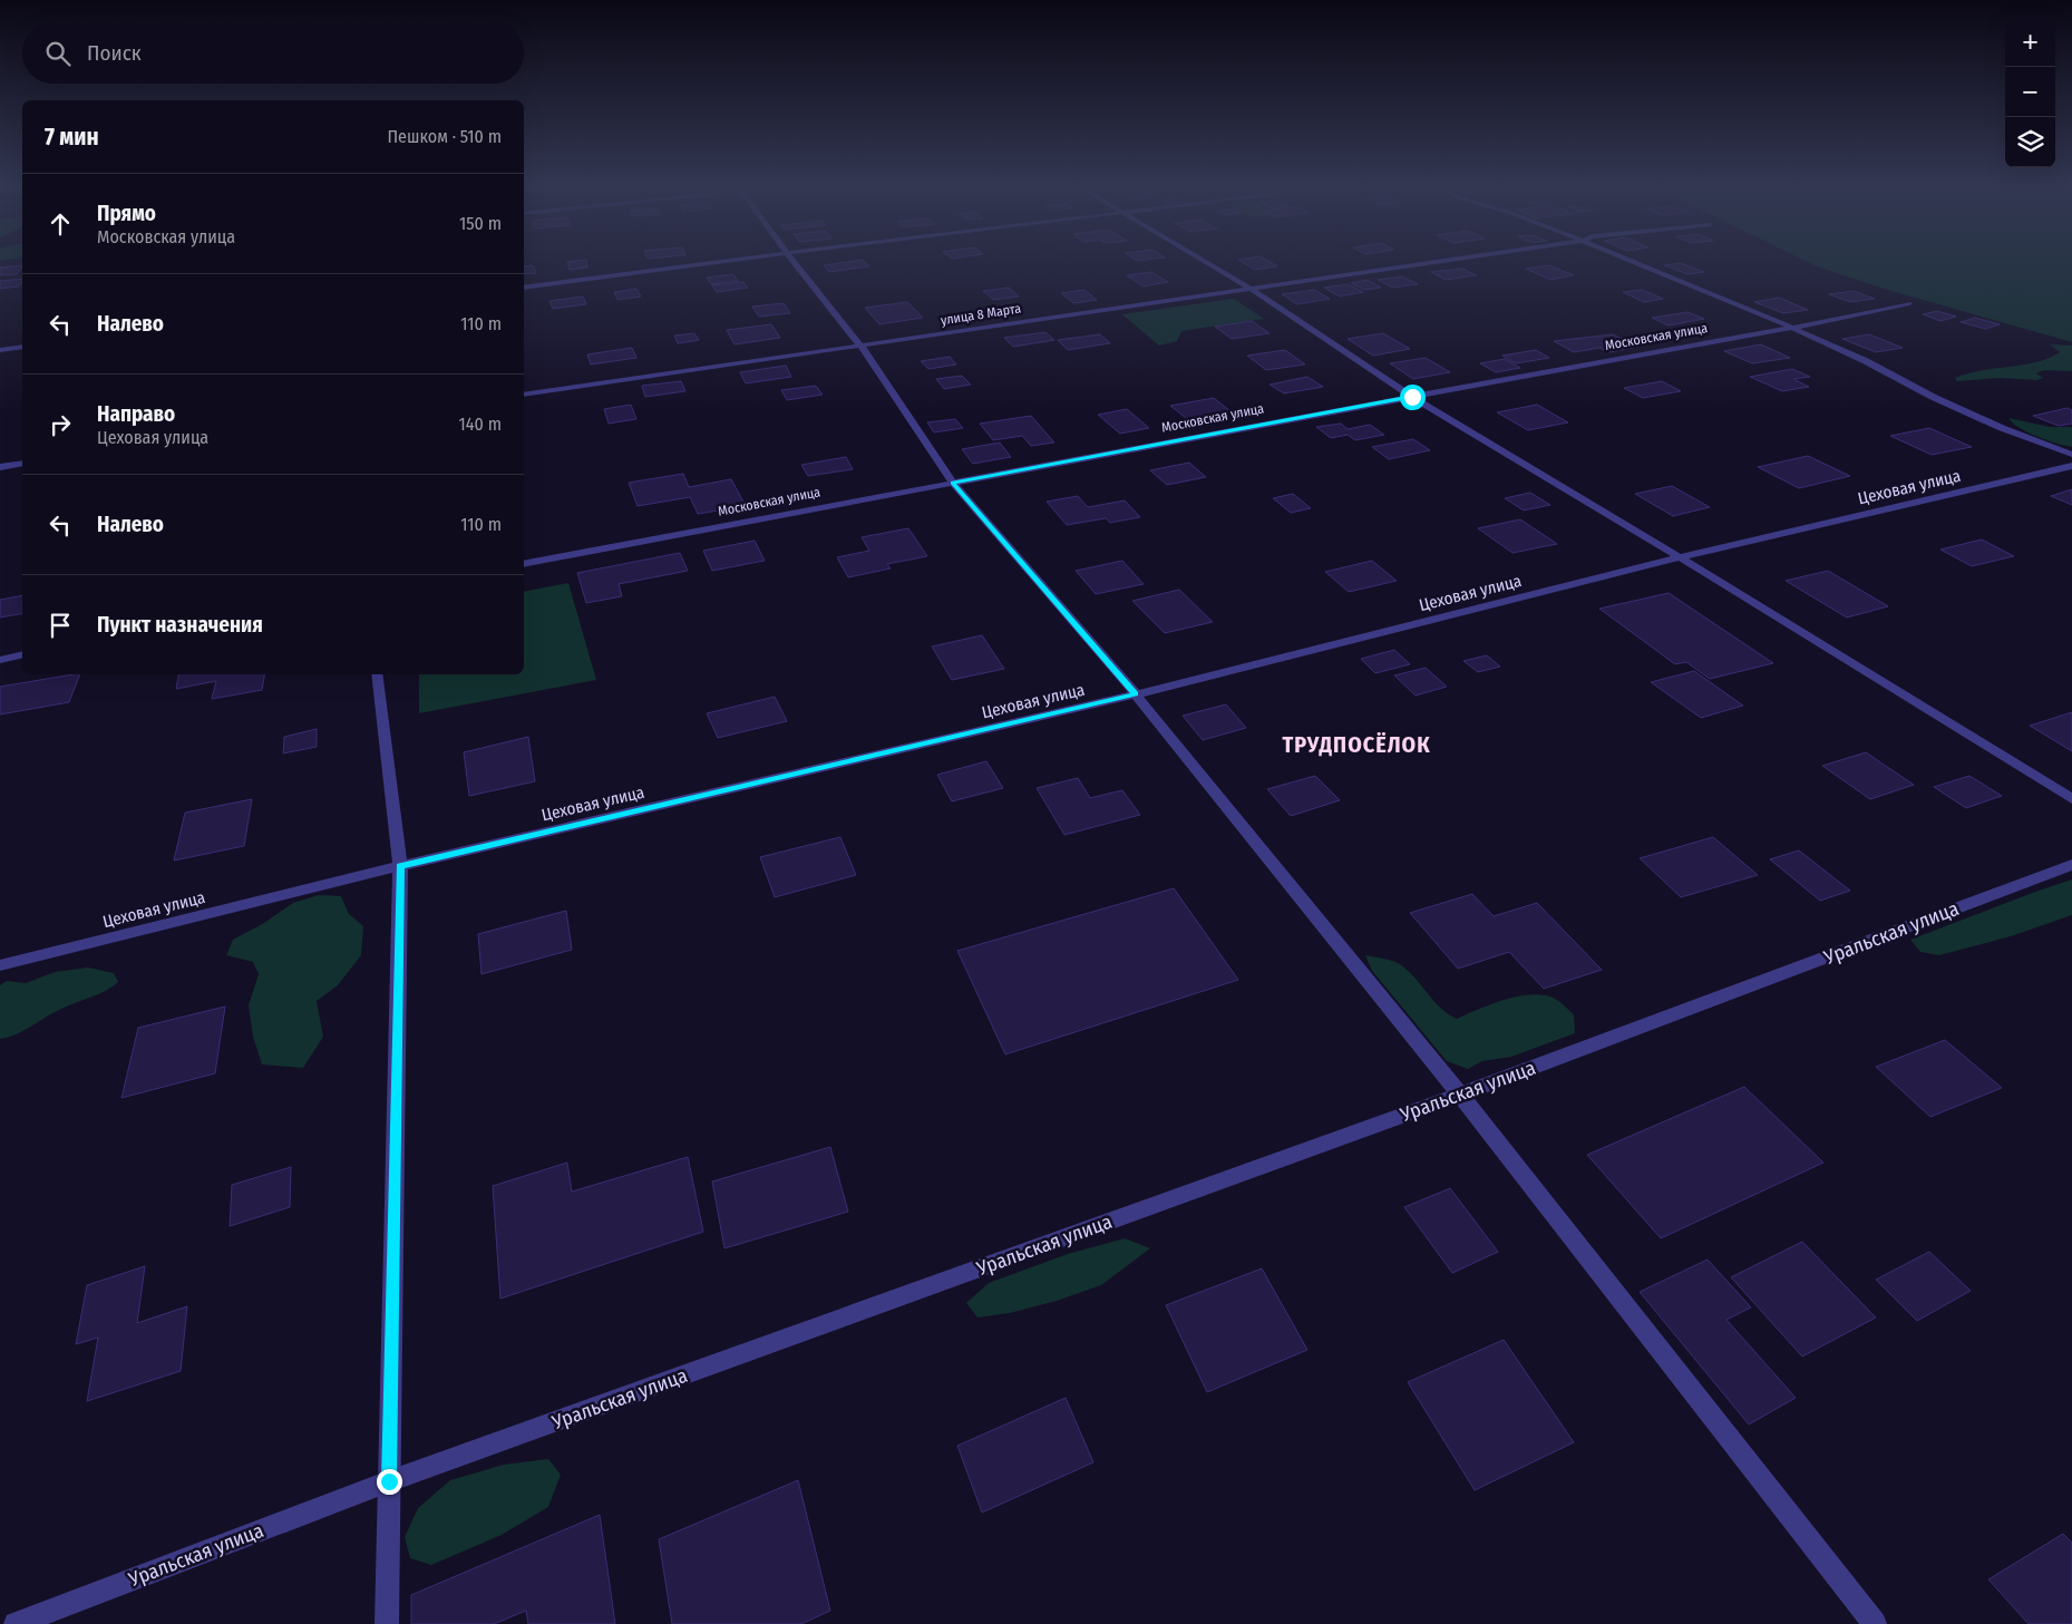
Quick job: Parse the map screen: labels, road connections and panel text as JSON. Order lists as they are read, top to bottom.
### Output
{
  "streets": {
    "street": [
      "улица 8 Марта",
      "Московская улица",
      "Цеховая улица",
      "Уральская улица"
    ]
  },
  "districts": ["ТРУДПОСЁЛОК"],
  "page": {
    "map_buttons": ["+", "−"],
    "search": "Поиск",
    "heading": ["7 мин", "Пешком · 510 m"],
    "list": [
      ["Прямо", "Московская улица", "150 m"],
      ["Налево", "110 m"],
      ["Направо", "Цеховая улица", "140 m"],
      ["Налево", "110 m"],
      "Пункт назначения"
    ]
  }
}
